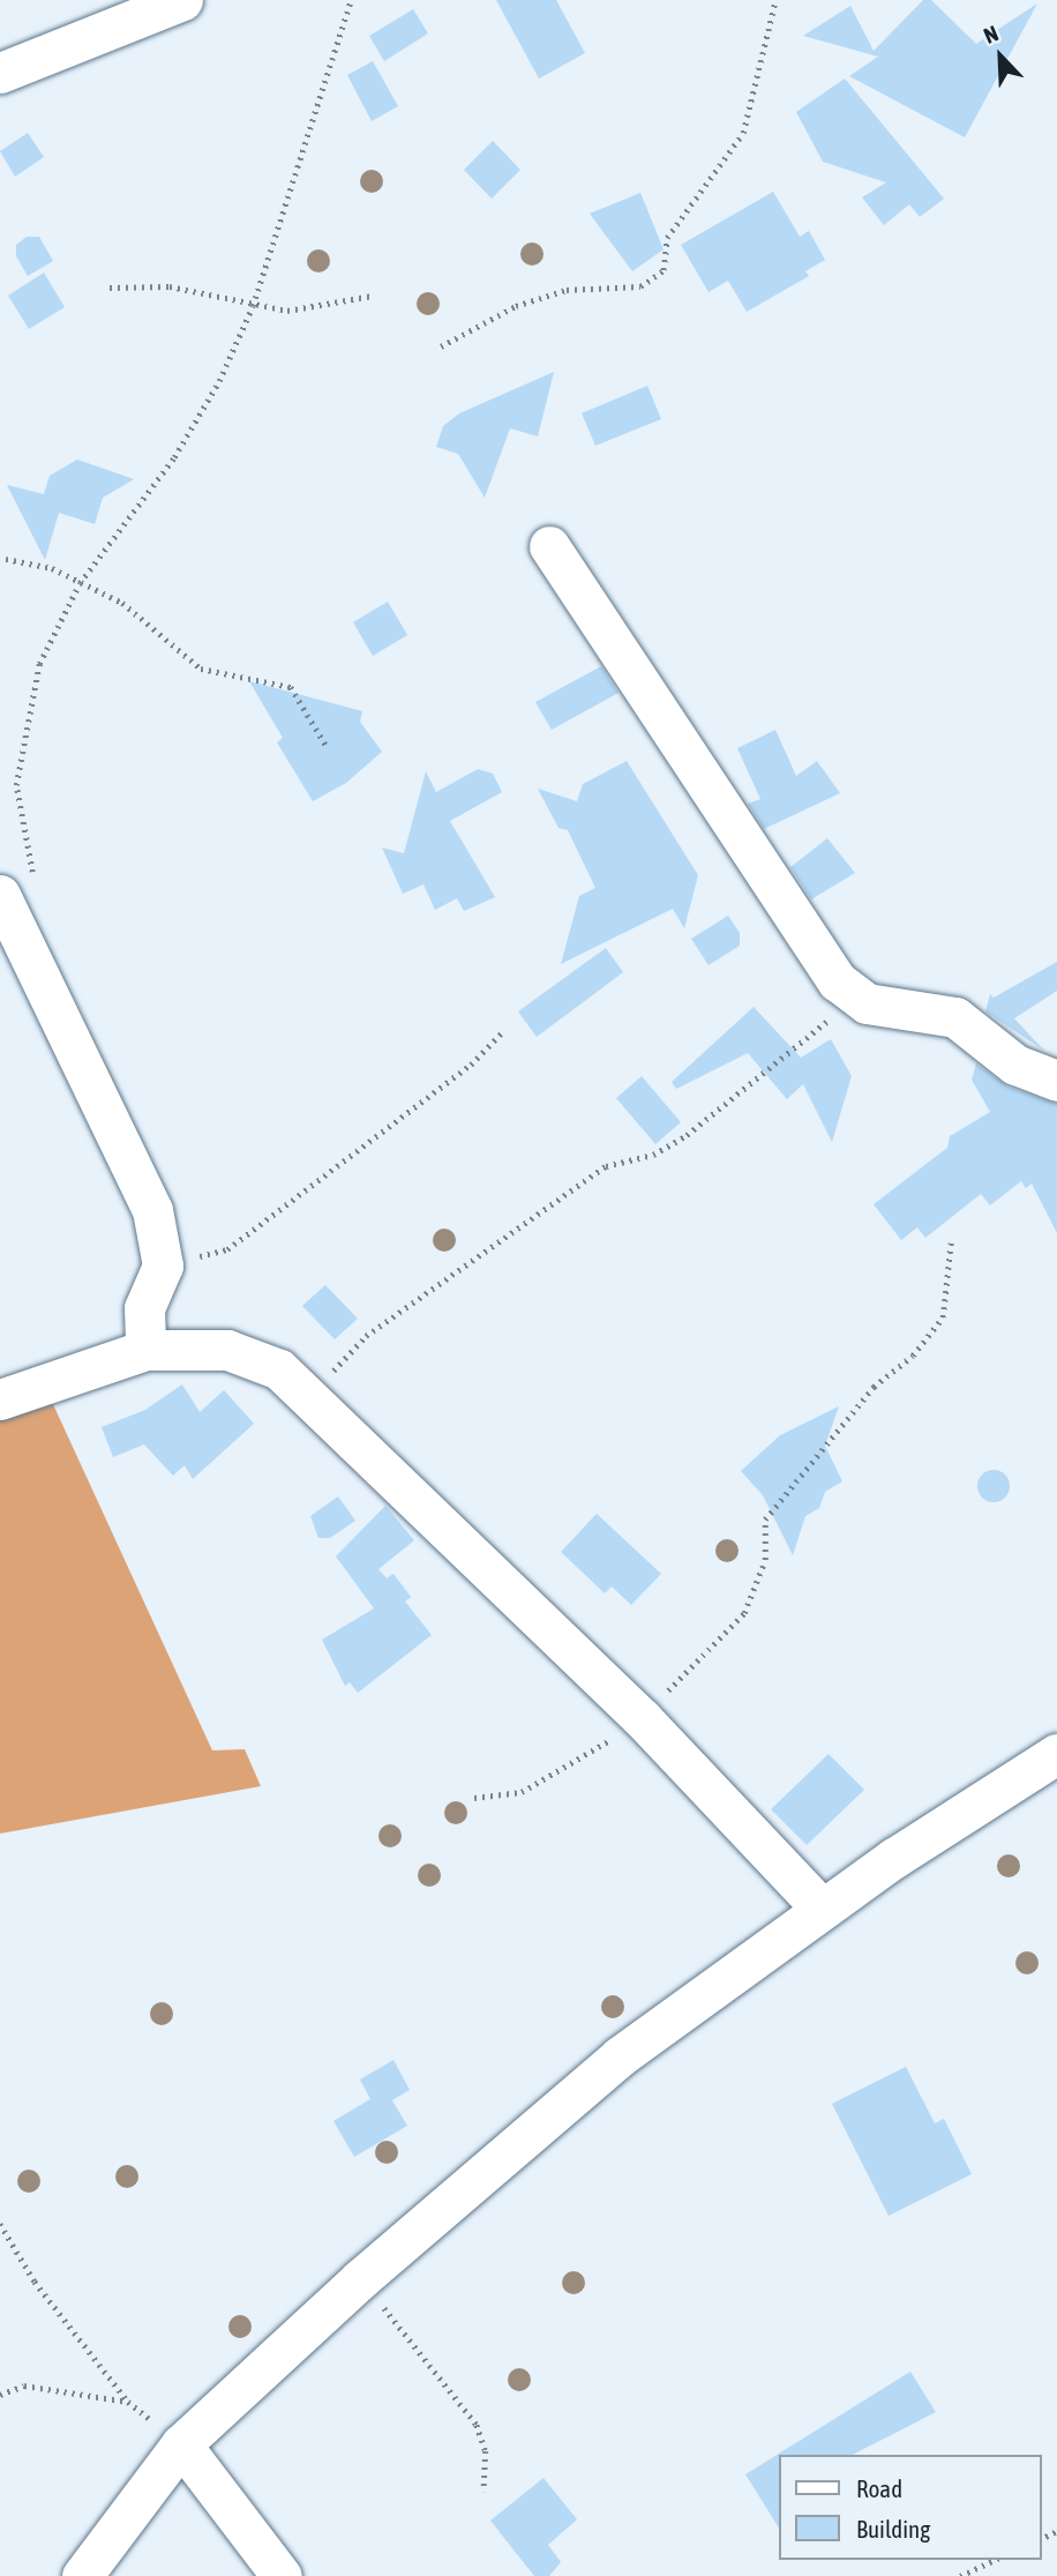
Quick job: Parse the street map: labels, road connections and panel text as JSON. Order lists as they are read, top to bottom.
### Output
{
  "legend": ["Road", "Building"],
  "north": "top left"
}
